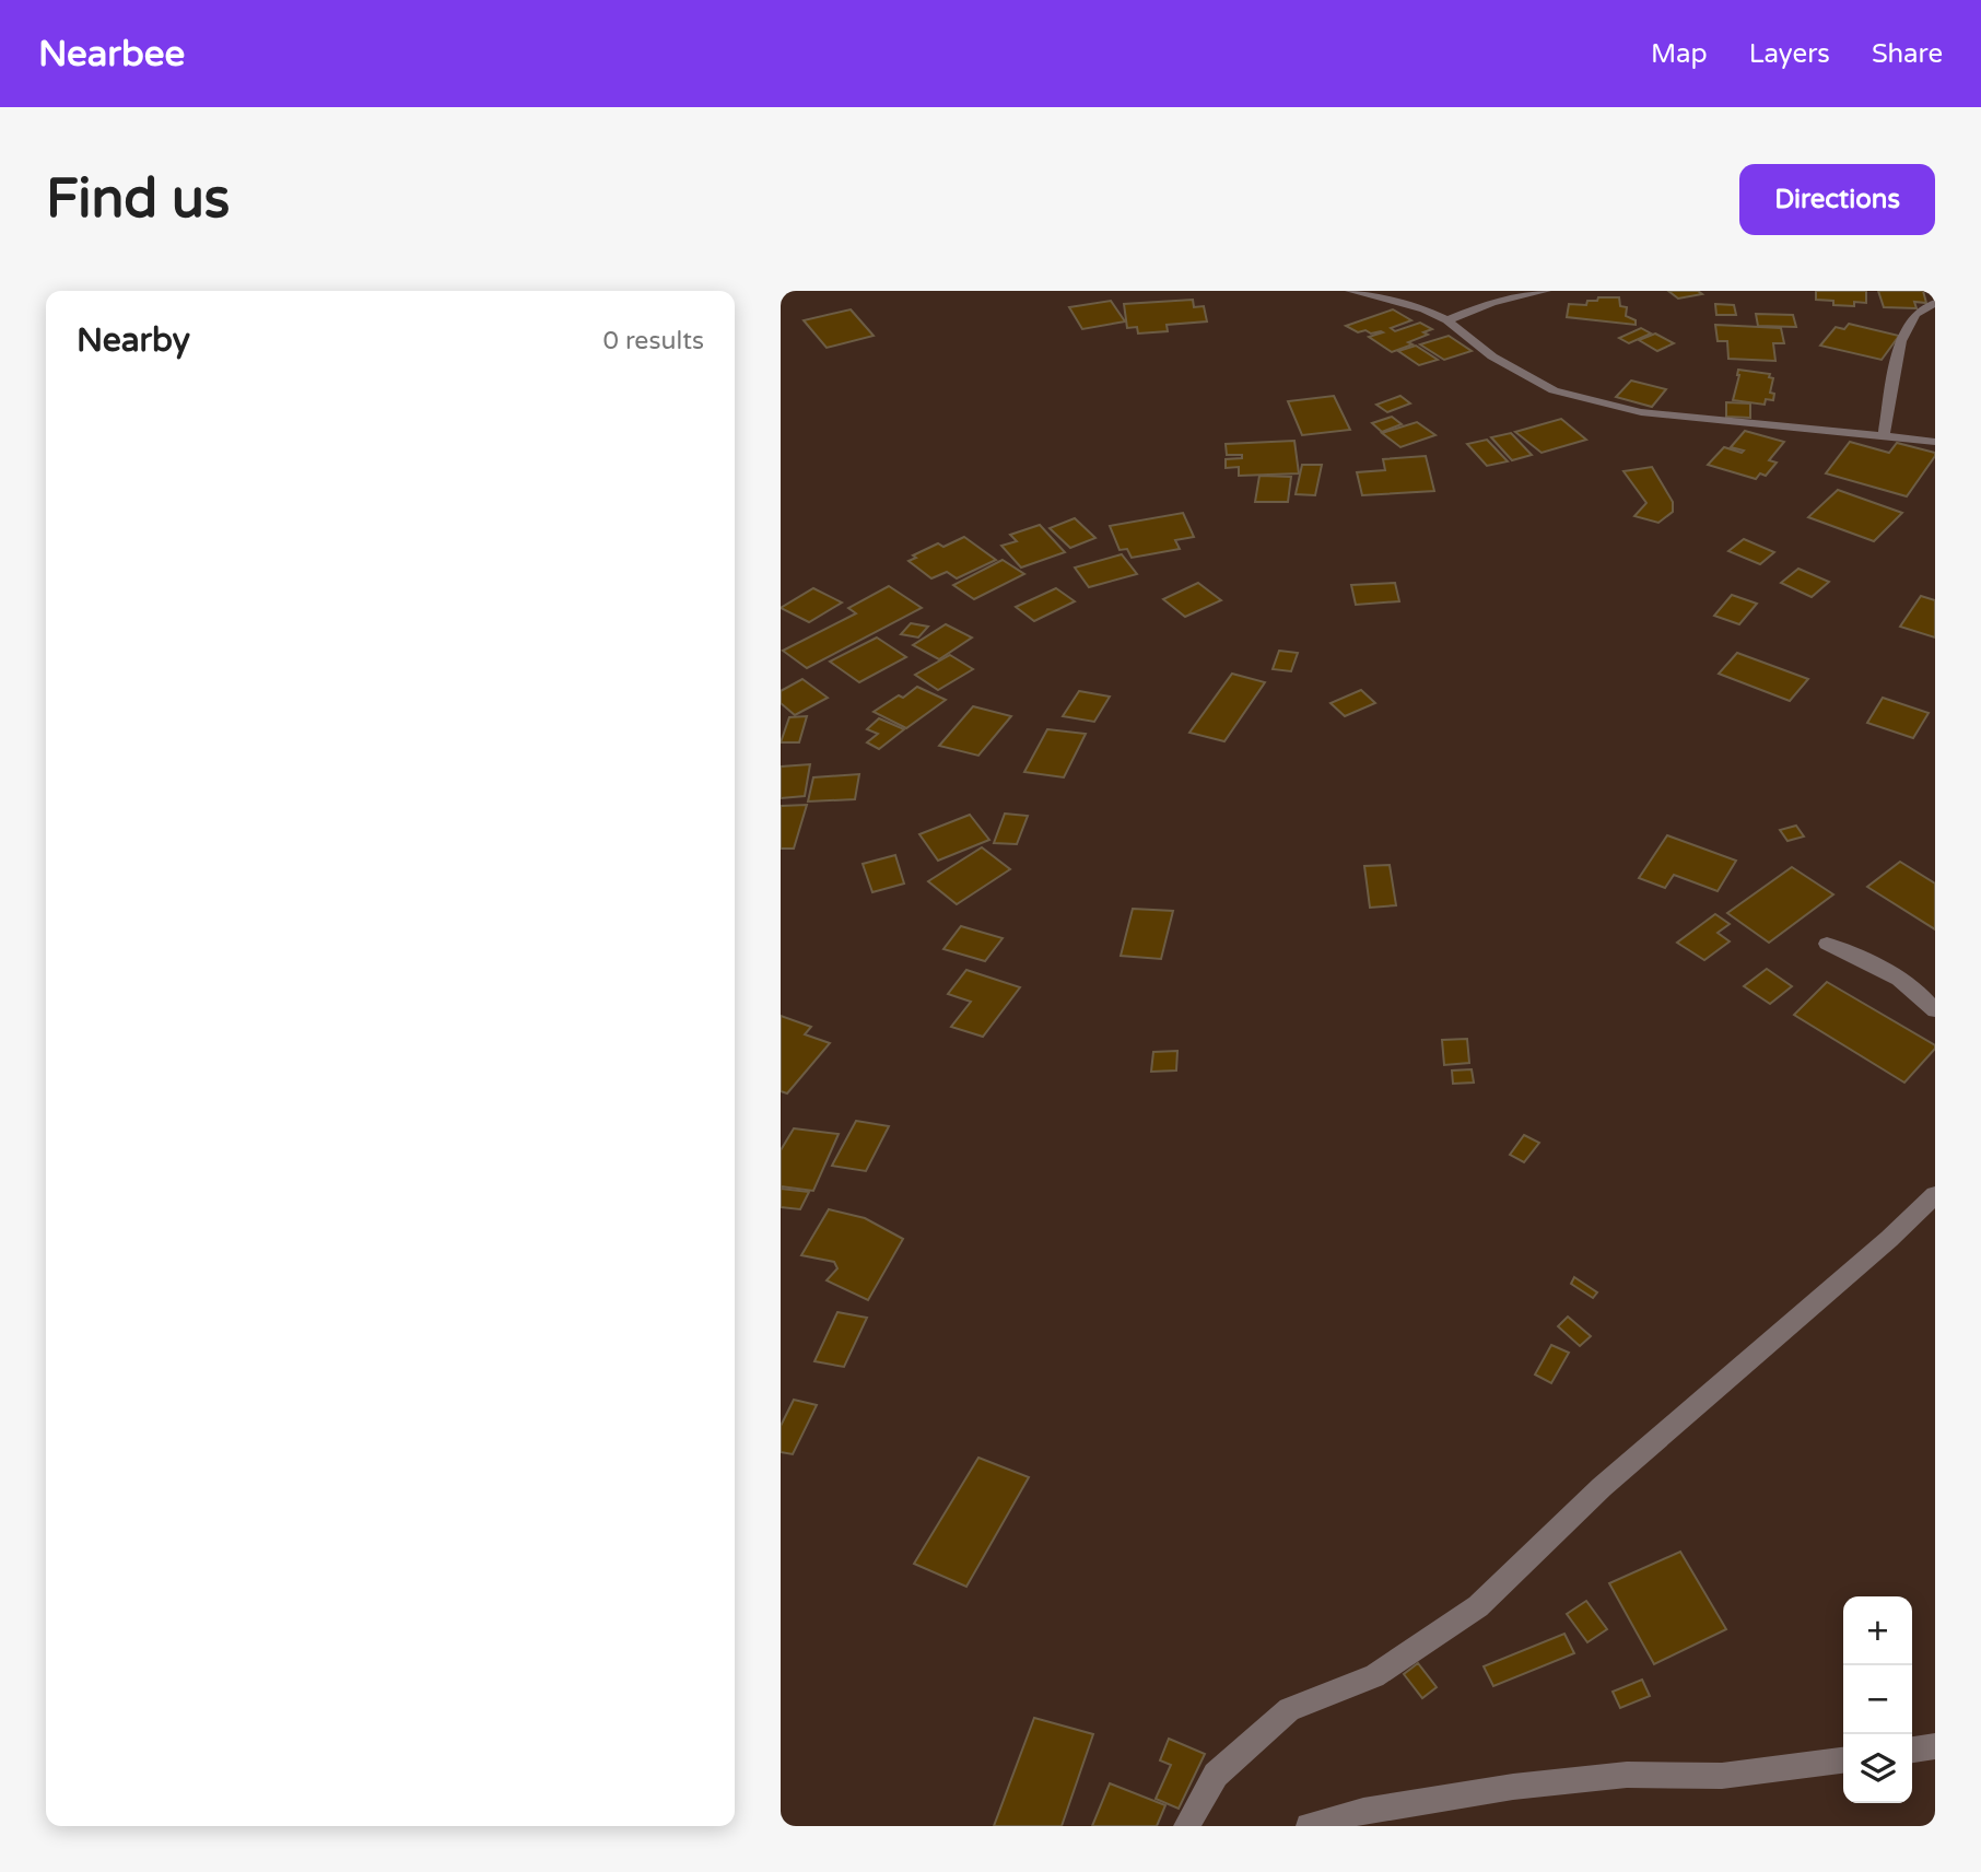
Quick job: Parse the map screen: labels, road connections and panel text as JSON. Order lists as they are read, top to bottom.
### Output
{
  "page": {
    "header": "Nearbee",
    "nav": ["Map", "Layers", "Share"],
    "buttons": "Directions",
    "title": "Find us",
    "heading": ["Nearby", "0 results"],
    "map_buttons": ["+", "−"]
  }
}
